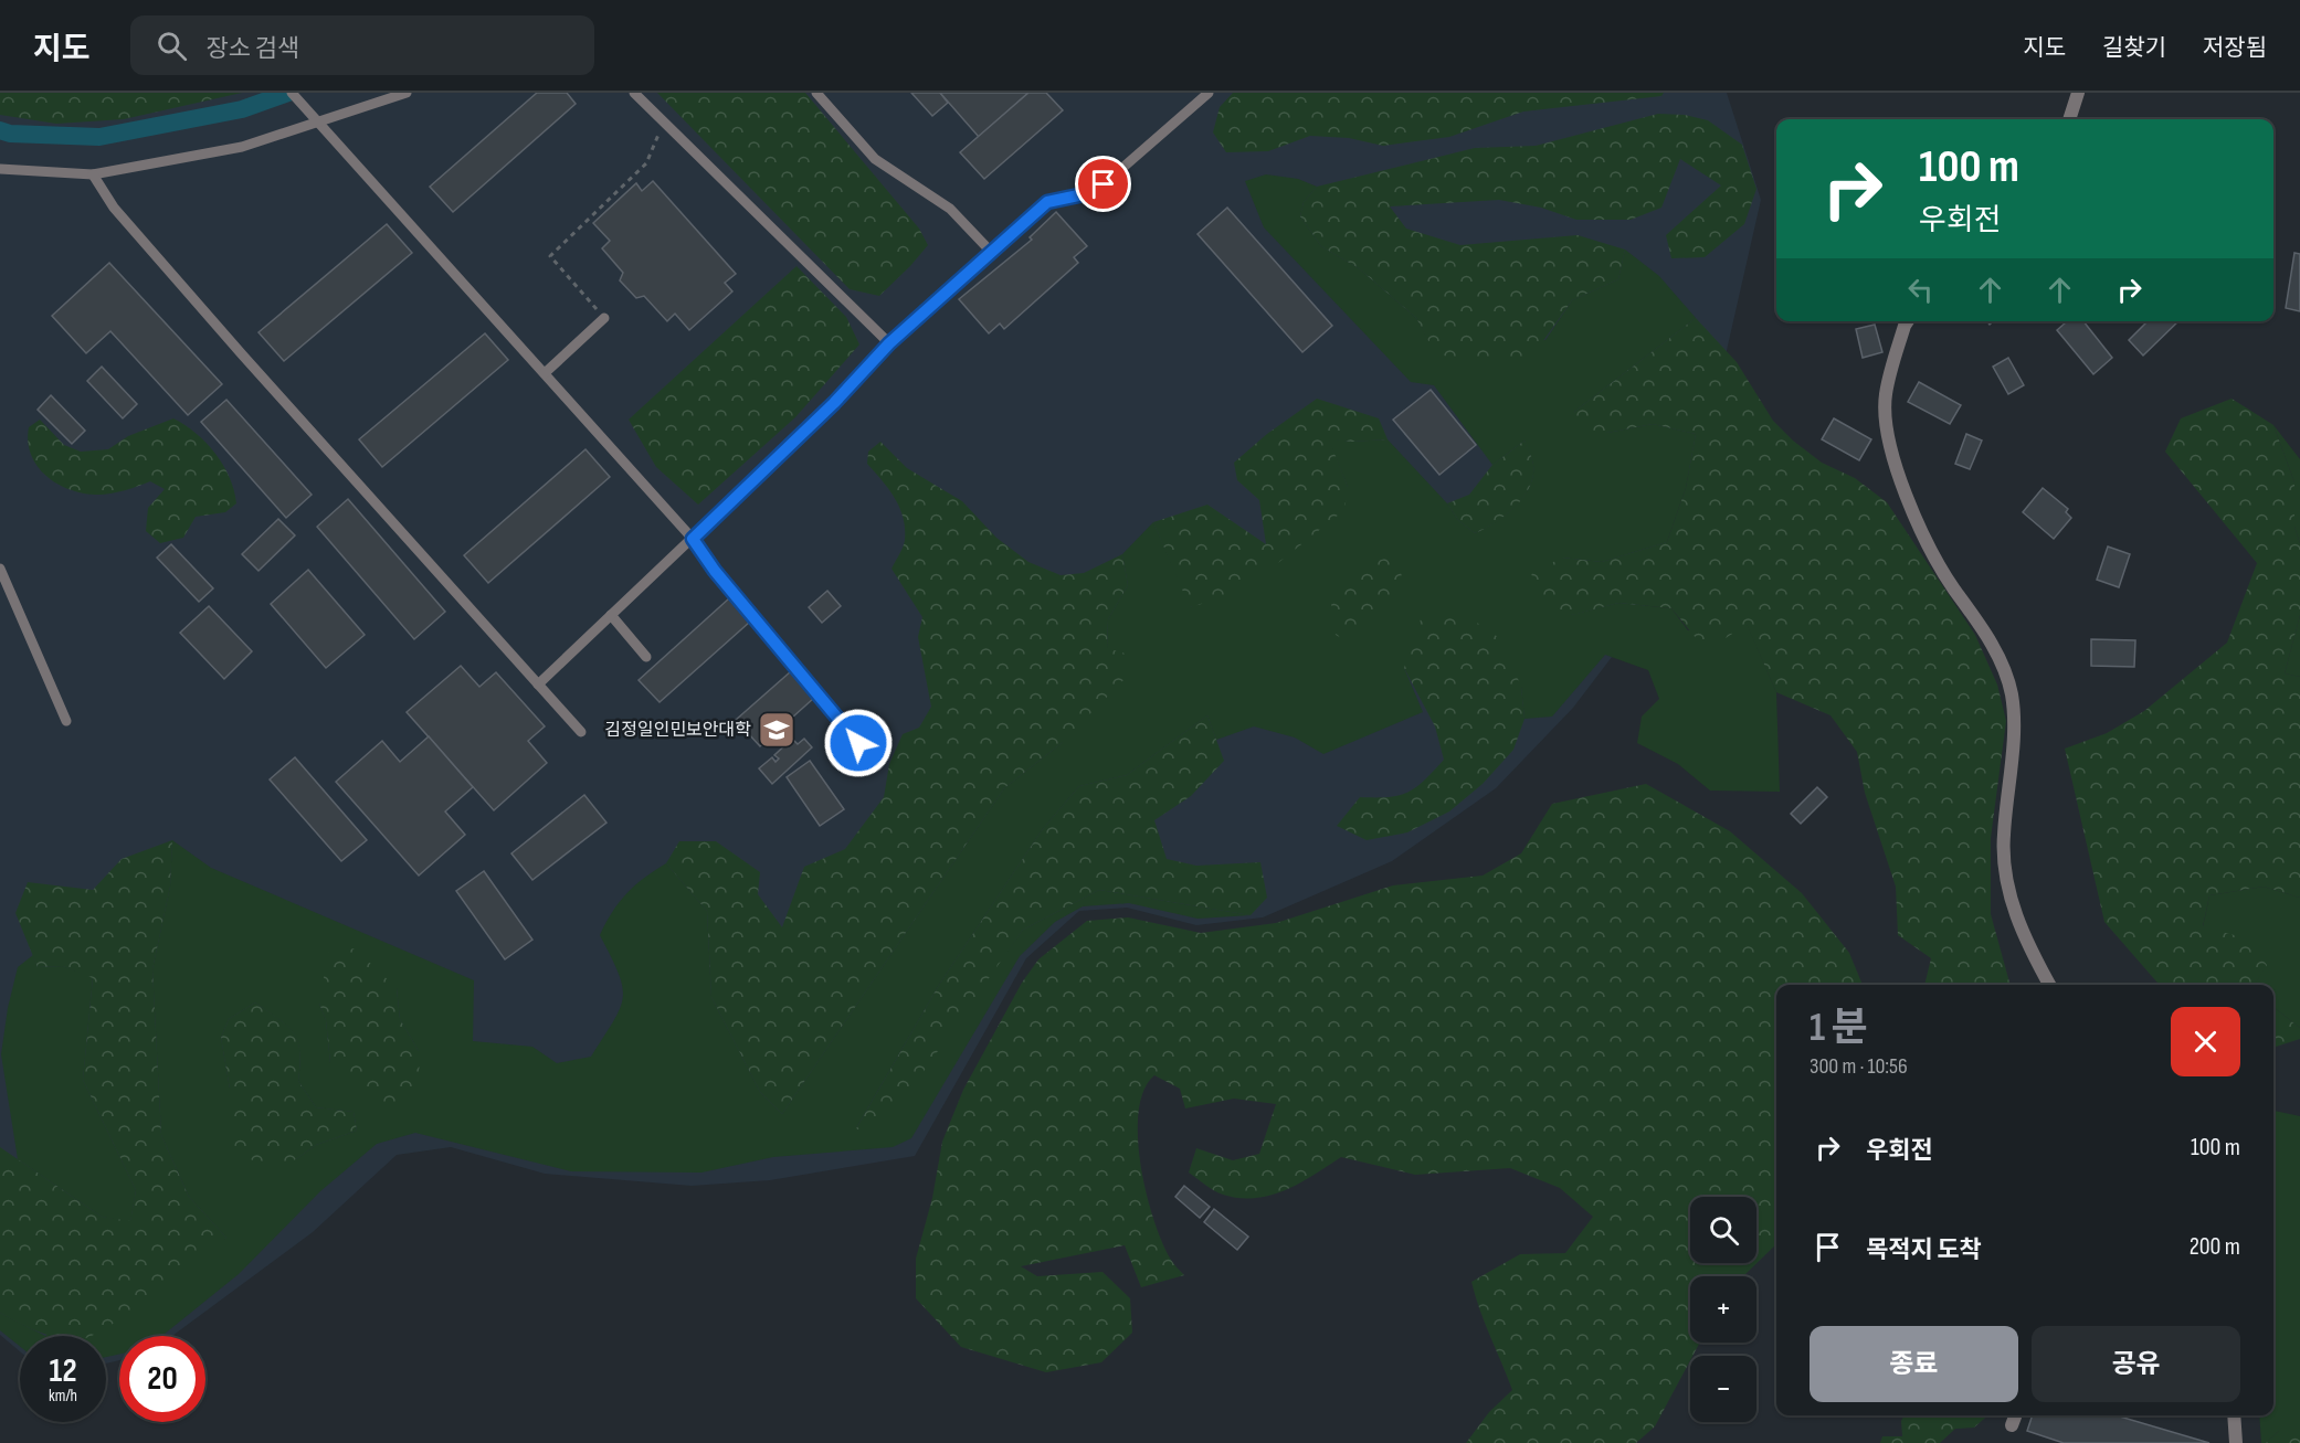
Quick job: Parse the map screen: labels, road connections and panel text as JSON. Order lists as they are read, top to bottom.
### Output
{
  "places": {
    "school or university": ["김정일인민보안대학"]
  },
  "page": {
    "header": "지도",
    "search": "장소 검색",
    "nav": ["지도", "길찾기", "저장됨"],
    "turn": ["100 m", "우회전"],
    "heading": ["1 분", "300 m · 10:56"],
    "list": [
      {
        "name": "우회전",
        "value": "100 m"
      },
      {
        "name": "목적지 도착",
        "value": "200 m"
      }
    ],
    "map_buttons": ["+", "−"],
    "buttons": ["종료", "공유"],
    "speed": "12 km/h",
    "limit": "20"
  }
}
